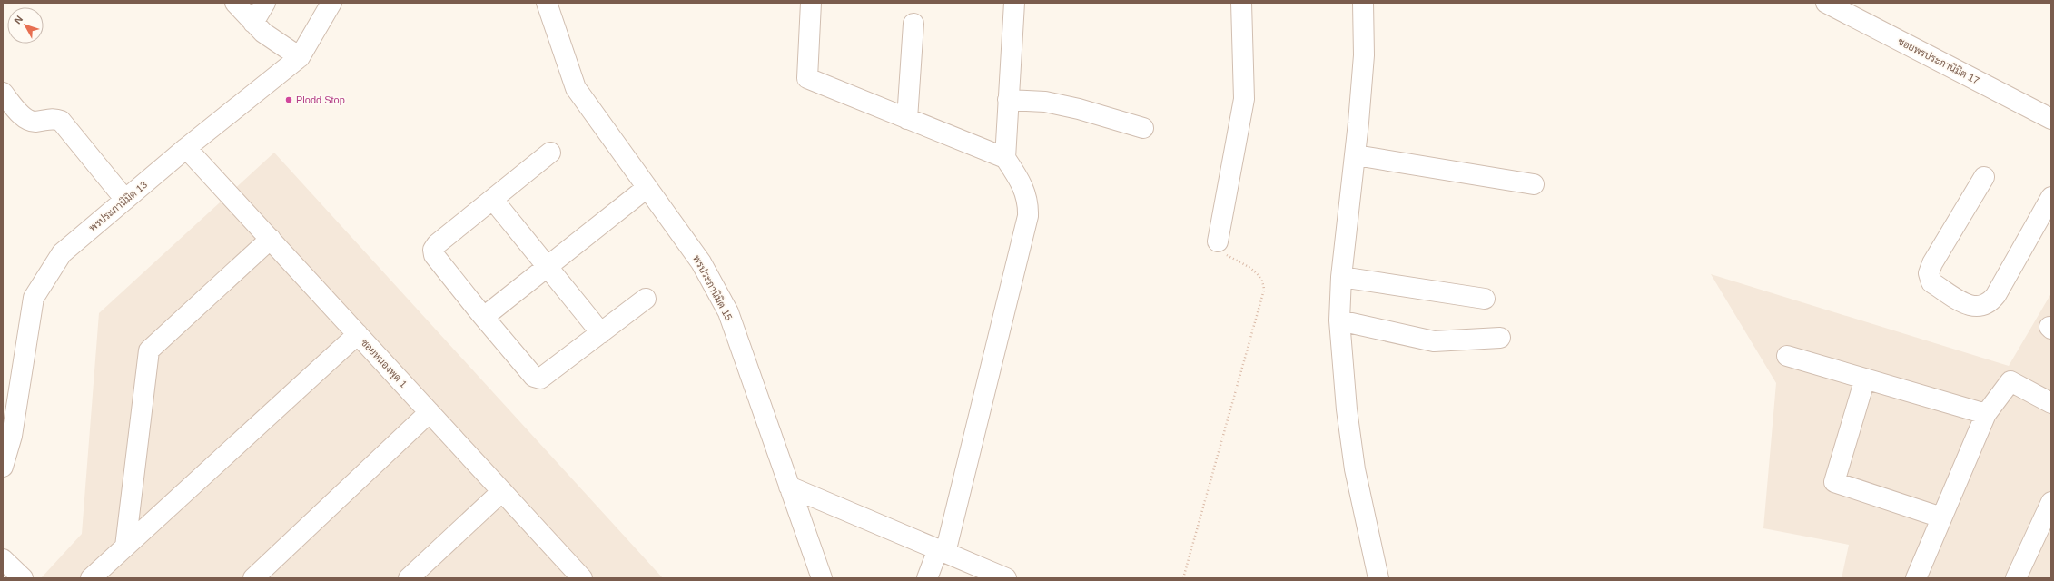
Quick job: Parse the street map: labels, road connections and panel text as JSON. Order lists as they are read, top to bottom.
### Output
{
  "streets": {
    "street": [
      "ซอยพรประภานิมิต 17",
      "พรประภานิมิต 13",
      "พรประภานิมิต 15",
      "ซอยหนองพุด 1"
    ]
  },
  "crossings": [
    ["พรประภานิมิต 13", "ซอยหนองพุด 1"]
  ],
  "places": ["Plodd Stop"],
  "north": "top left"
}
